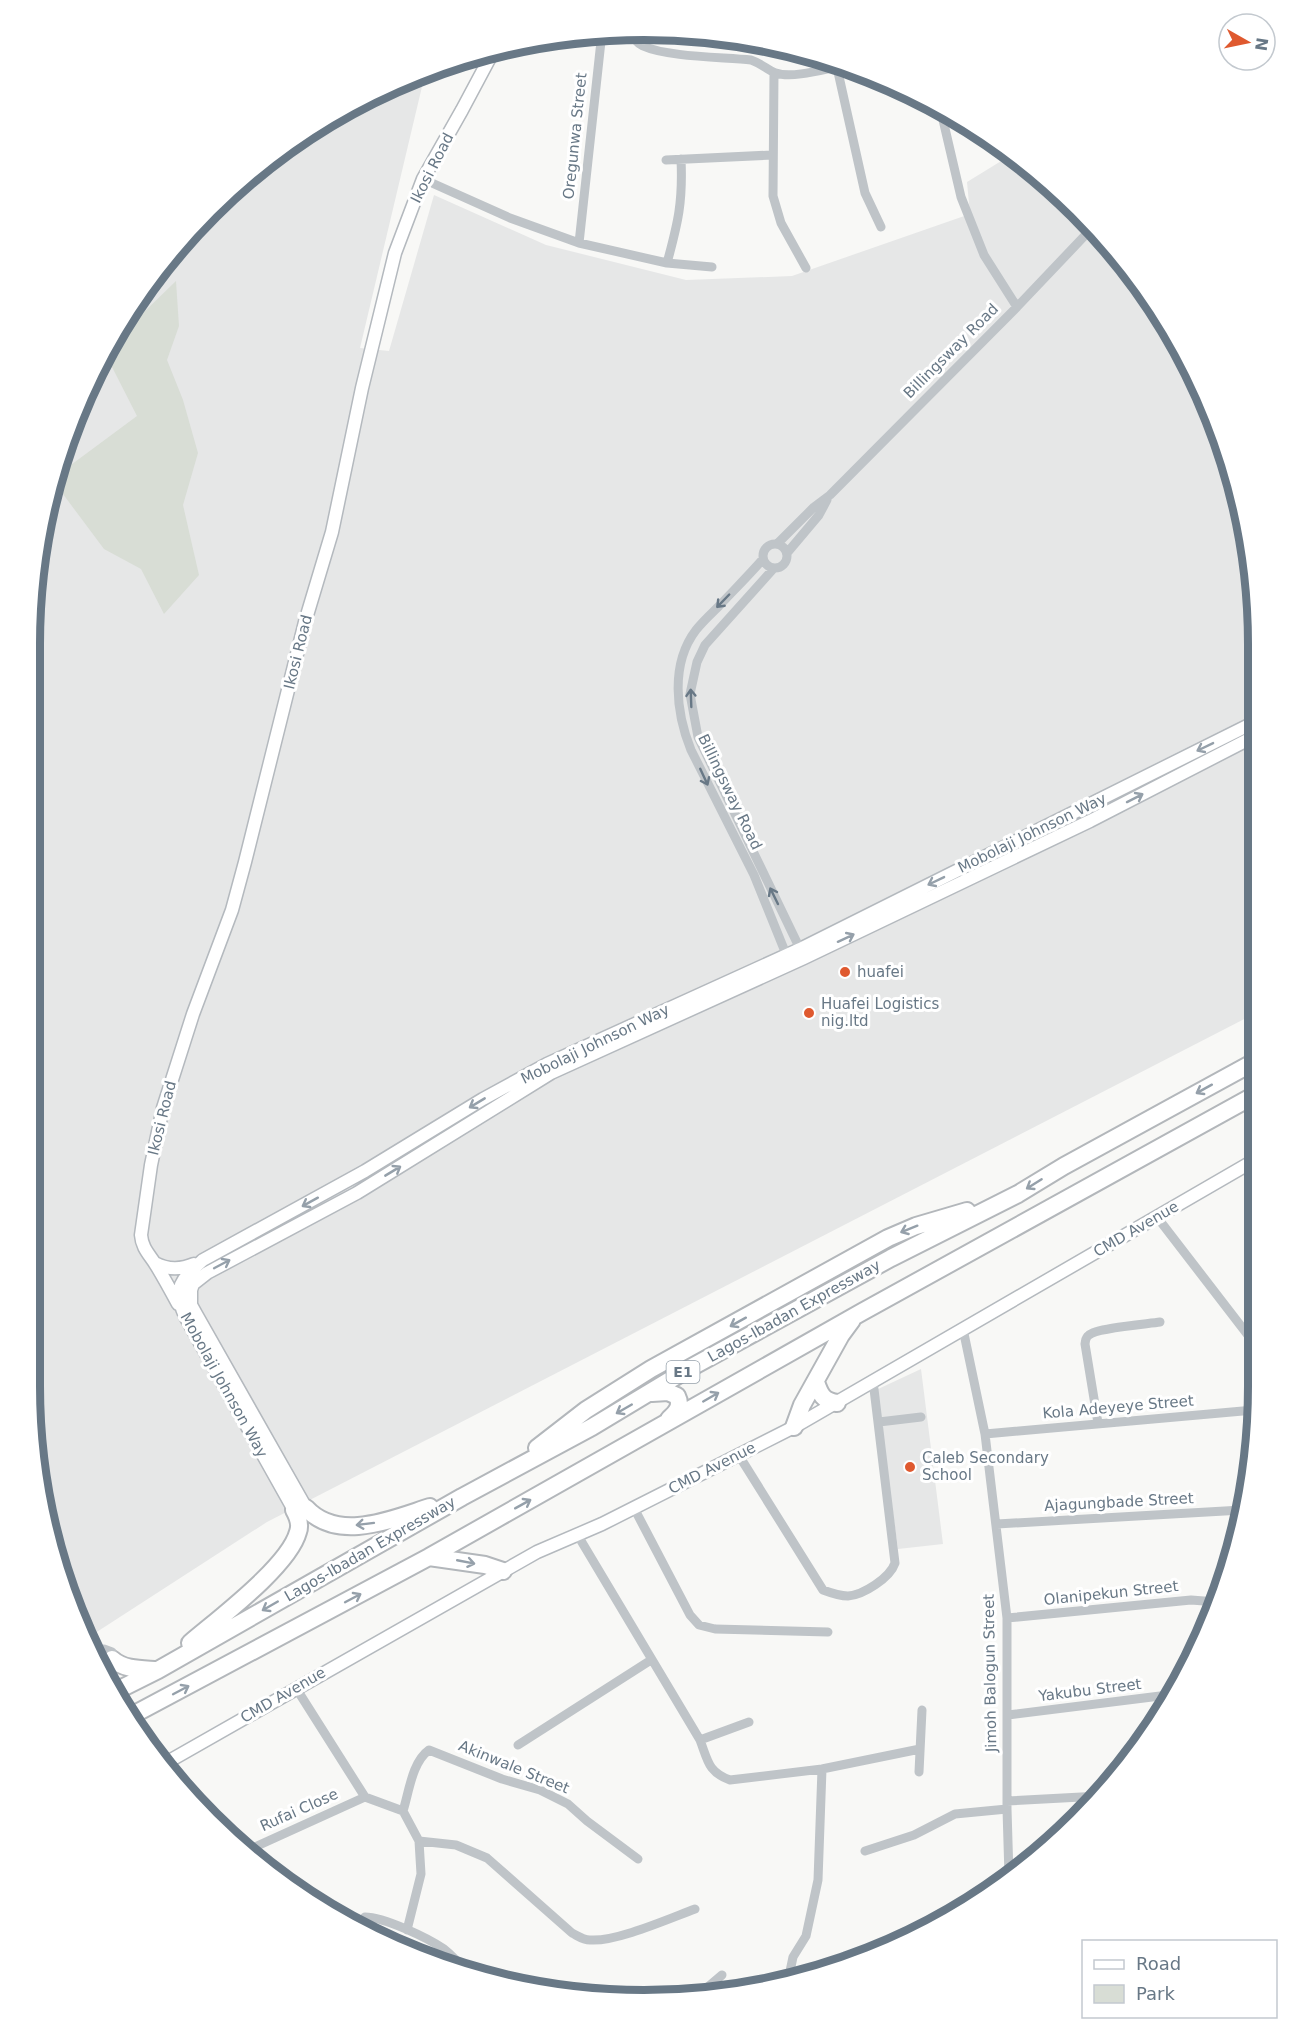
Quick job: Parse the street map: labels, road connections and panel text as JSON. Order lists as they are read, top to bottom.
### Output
{
  "streets": {
    "highway": ["Lagos-Ibadan Expressway", "E1"],
    "street": [
      "Oregunwa Street",
      "Ikosi Road",
      "Billingsway Road",
      "Mobolaji Johnson Way",
      "CMD Avenue",
      "Kola Adeyeye Street",
      "Ajagungbade Street",
      "Olanipekun Street",
      "Jimoh Balogun Street",
      "Yakubu Street",
      "Akinwale Street",
      "Rufai Close"
    ]
  },
  "crossings": [
    ["Ikosi Road", "Mobolaji Johnson Way"],
    ["Billingsway Road", "Mobolaji Johnson Way"],
    ["CMD Avenue", "Jimoh Balogun Street"],
    ["Kola Adeyeye Street", "Jimoh Balogun Street"],
    ["Ajagungbade Street", "Jimoh Balogun Street"],
    ["Olanipekun Street", "Jimoh Balogun Street"],
    ["Jimoh Balogun Street", "Yakubu Street"]
  ],
  "places": ["huafei", "Huafei Logistics nig.ltd", "Caleb Secondary School"],
  "legend": ["Road", "Park"],
  "north": "right"
}
